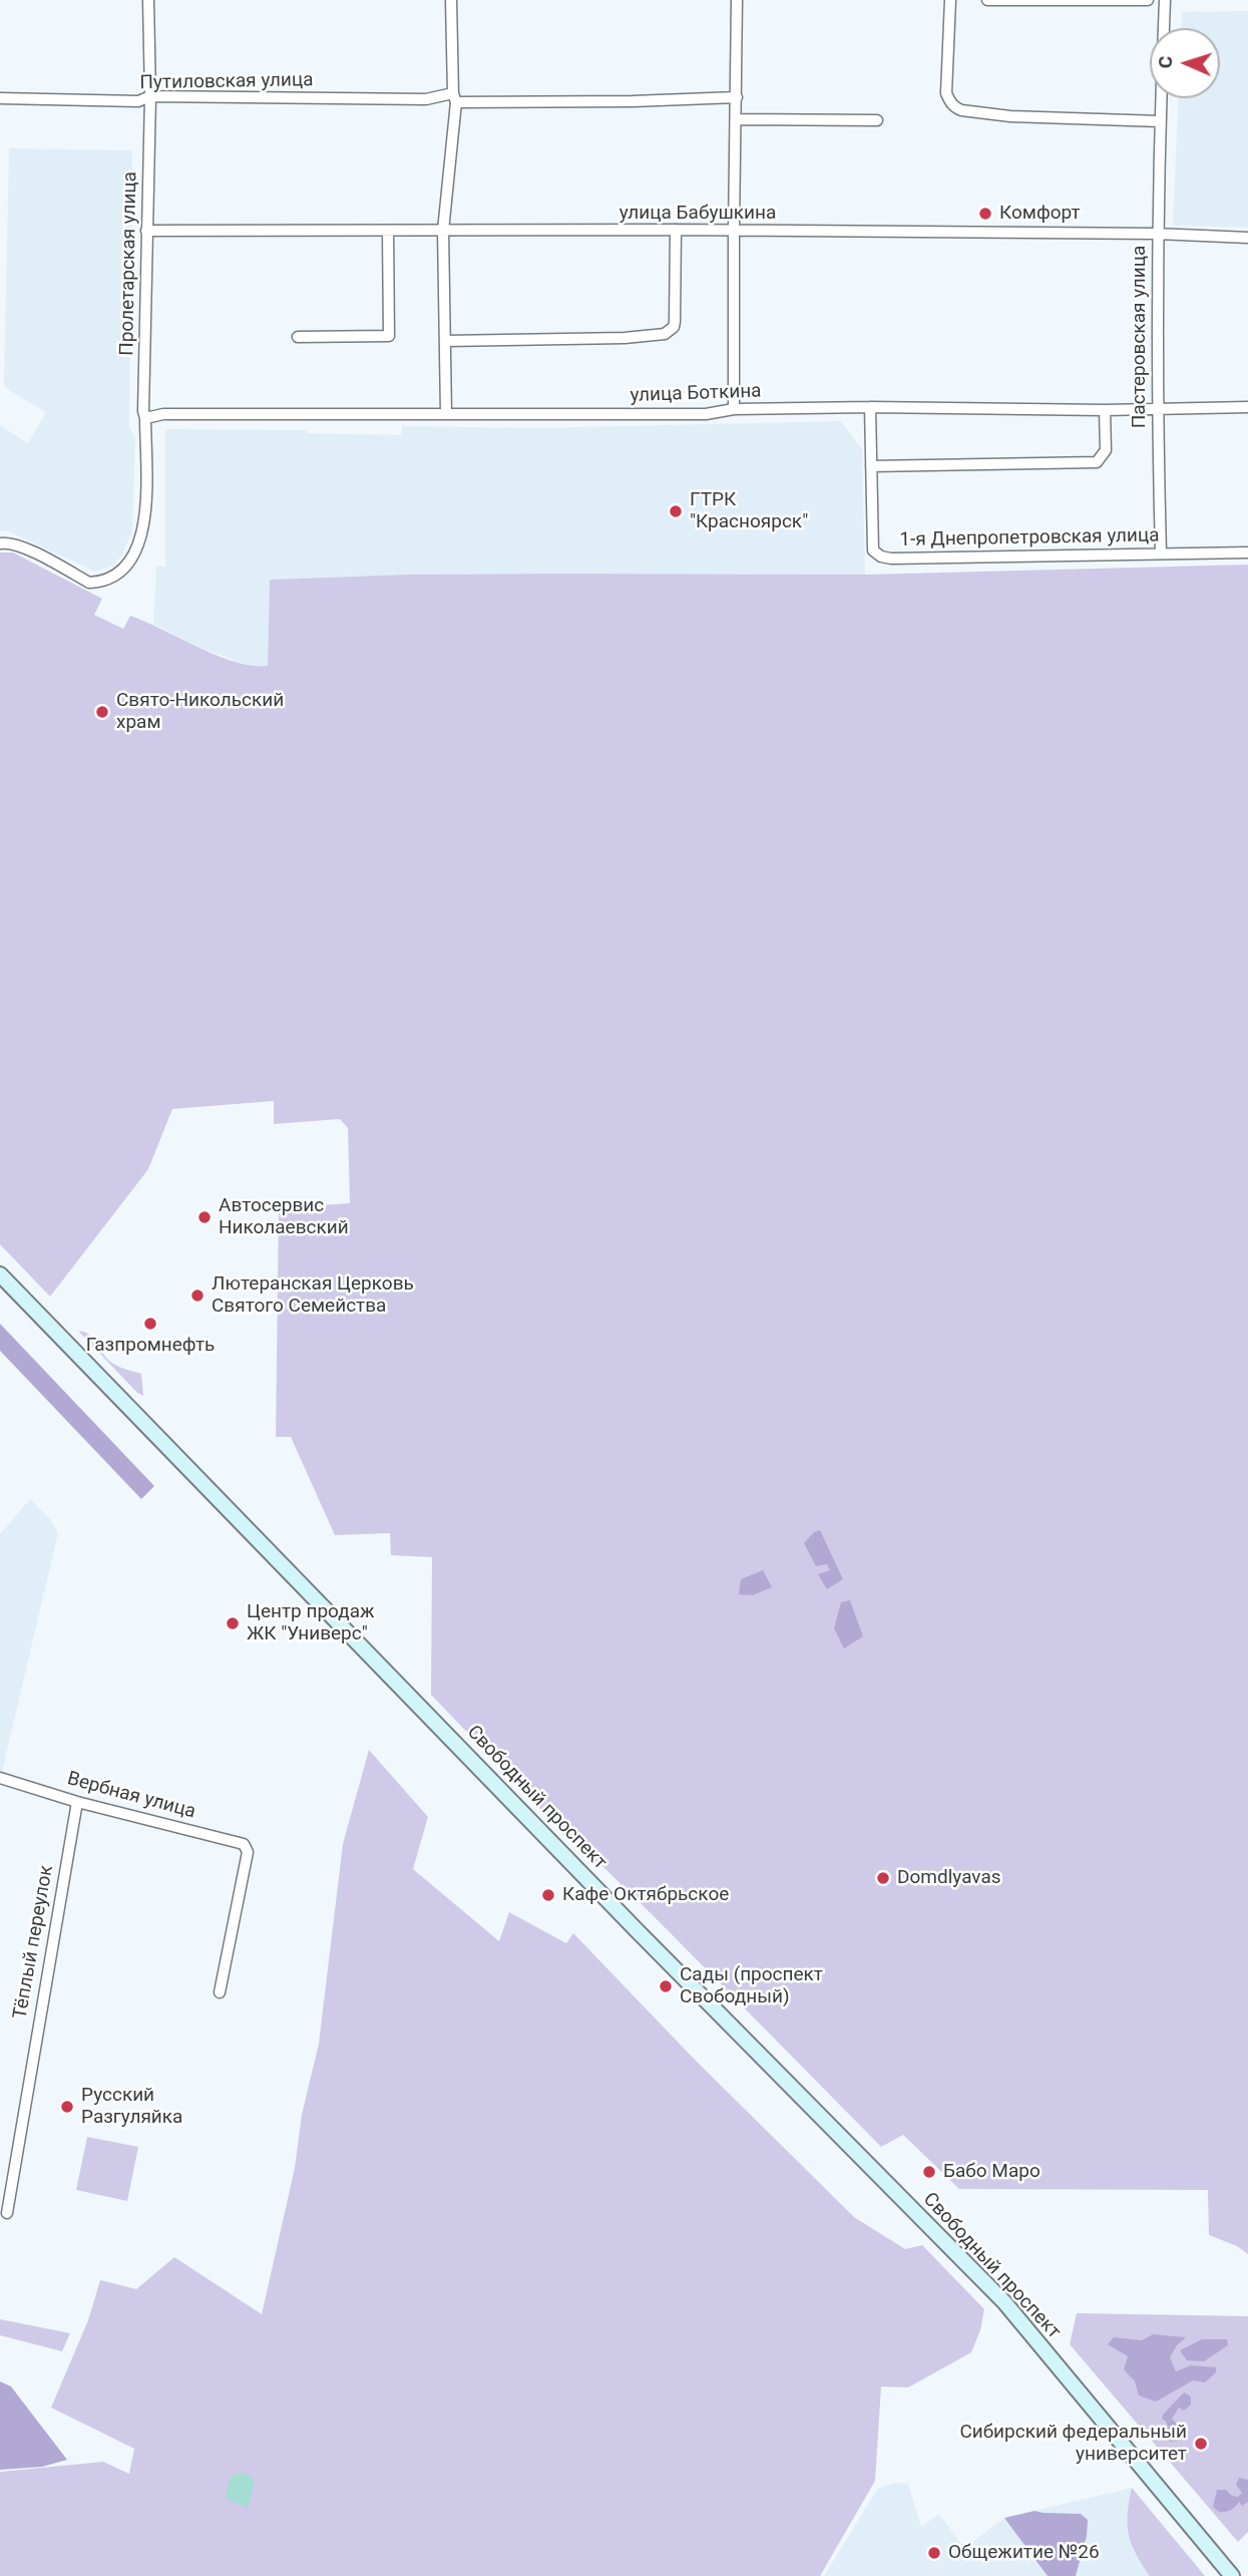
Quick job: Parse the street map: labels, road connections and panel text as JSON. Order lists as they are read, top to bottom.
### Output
{
  "streets": {
    "main road": ["Свободный проспект"],
    "street": [
      "Путиловская улица",
      "улица Бабушкина",
      "Пролетарская улица",
      "Пастеровская улица",
      "улица Боткина",
      "1-я Днепропетровская улица",
      "Вербная улица",
      "Тёплый переулок"
    ]
  },
  "crossings": [
    ["Путиловская улица", "Пролетарская улица"],
    ["улица Бабушкина", "Пролетарская улица"],
    ["улица Бабушкина", "Пастеровская улица"],
    ["Пролетарская улица", "улица Боткина"],
    ["Пастеровская улица", "улица Боткина"],
    ["Пастеровская улица", "1-я Днепропетровская улица"],
    ["улица Боткина", "1-я Днепропетровская улица"],
    ["Вербная улица", "Тёплый переулок"]
  ],
  "places": [
    "Комфорт",
    "ГТРК \"Красноярск\"",
    "Свято-Никольский храм",
    "Автосервис Николаевский",
    "Лютеранская Церковь Святого Семейства",
    "Газпромнефть",
    "Центр продаж ЖК \"Универс\"",
    "Domdlyavas",
    "Кафе Октябрьское",
    "Сады (проспект Свободный)",
    "Русский Разгуляйка",
    "Бабо Маро",
    "Сибирский федеральный университет",
    "Общежитие №26"
  ],
  "north": "left"
}
